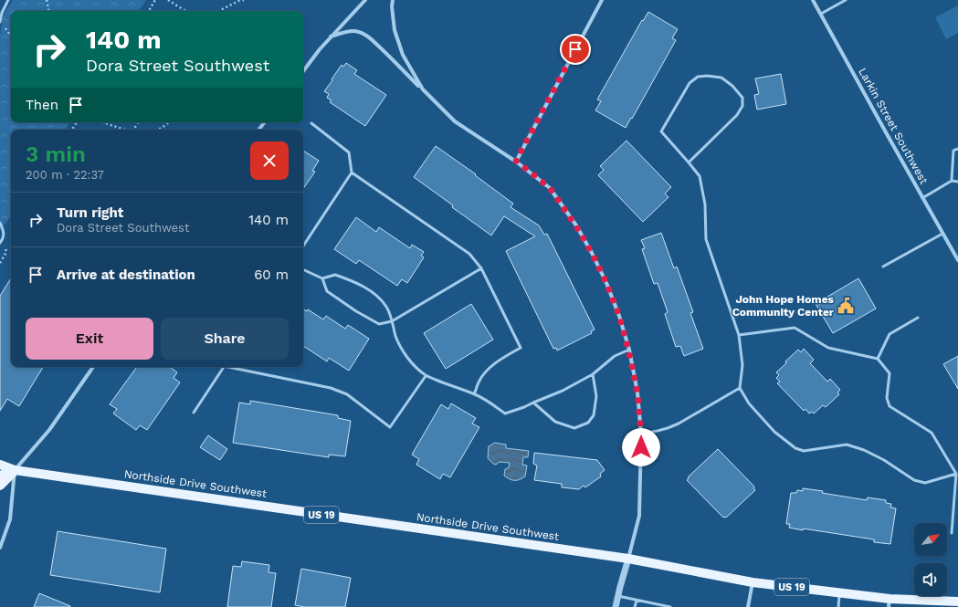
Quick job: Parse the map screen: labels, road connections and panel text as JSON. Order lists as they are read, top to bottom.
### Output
{
  "streets": {
    "main road": ["Northside Drive Southwest", "US 19"],
    "street": ["Larkin Street Southwest"]
  },
  "places": {
    "public building": ["John Hope Homes Community Center"]
  },
  "north": "top right",
  "page": {
    "turn": ["140 m", "Dora Street Southwest"],
    "then": "Then",
    "heading": ["3 min", "200 m · 22:37"],
    "list": [
      {
        "name": "Turn right",
        "note": "Dora Street Southwest",
        "value": "140 m"
      },
      {
        "name": "Arrive at destination",
        "value": "60 m"
      }
    ],
    "buttons": ["Exit", "Share"]
  }
}
